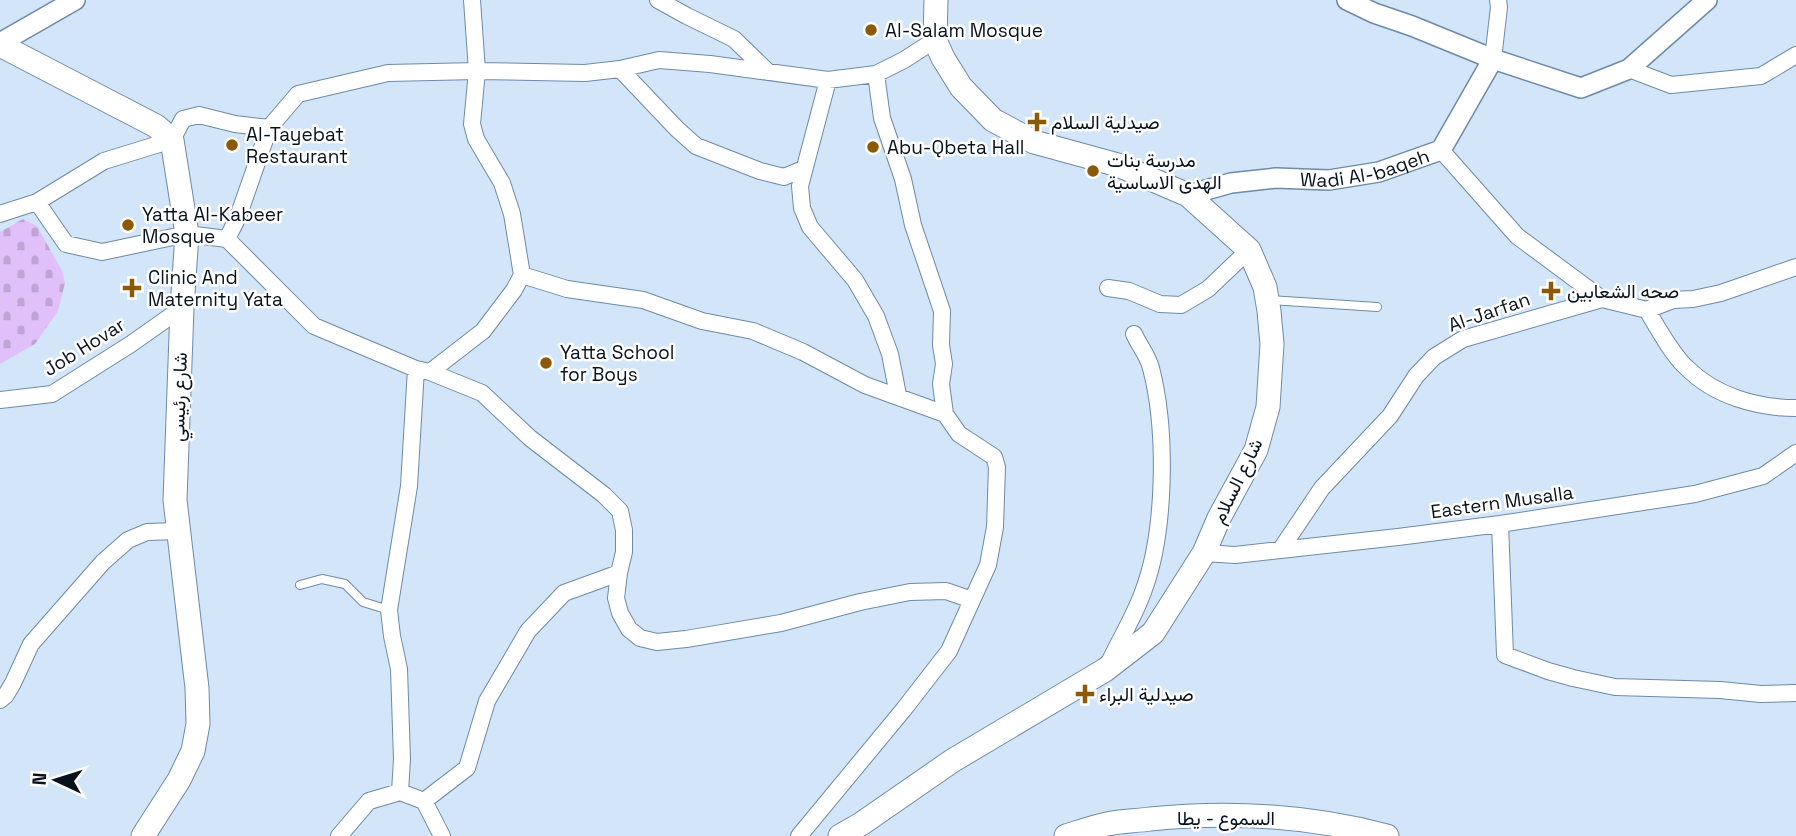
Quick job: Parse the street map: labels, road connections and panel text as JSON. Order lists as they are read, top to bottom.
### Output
{
  "streets": {
    "main road": ["شارع رئيسي", "شارع السلام", "السموع - يطا"],
    "street": [
      "Wadi Al-baqeh",
      "Al-Jarfan",
      "Job Hovar",
      "Eastern Musalla"
    ]
  },
  "crossings": [
    ["Wadi Al-baqeh", "شارع السلام"],
    ["Al-Jarfan", "Eastern Musalla"],
    ["Job Hovar", "شارع رئيسي"],
    ["شارع السلام", "Eastern Musalla"]
  ],
  "places": {
    "other": [
      "Al-Salam Mosque",
      "Al-Tayebat Restaurant",
      "Abu-Qbeta Hall",
      "مدرسة بنات الهدى الاساسية",
      "Yatta Al-Kabeer Mosque",
      "Yatta School for Boys"
    ],
    "health": [
      "صيدلية السلام",
      "Clinic And Maternity Yata",
      "صحه الشعابين",
      "صيدلية البراء"
    ]
  },
  "north": "left"
}
